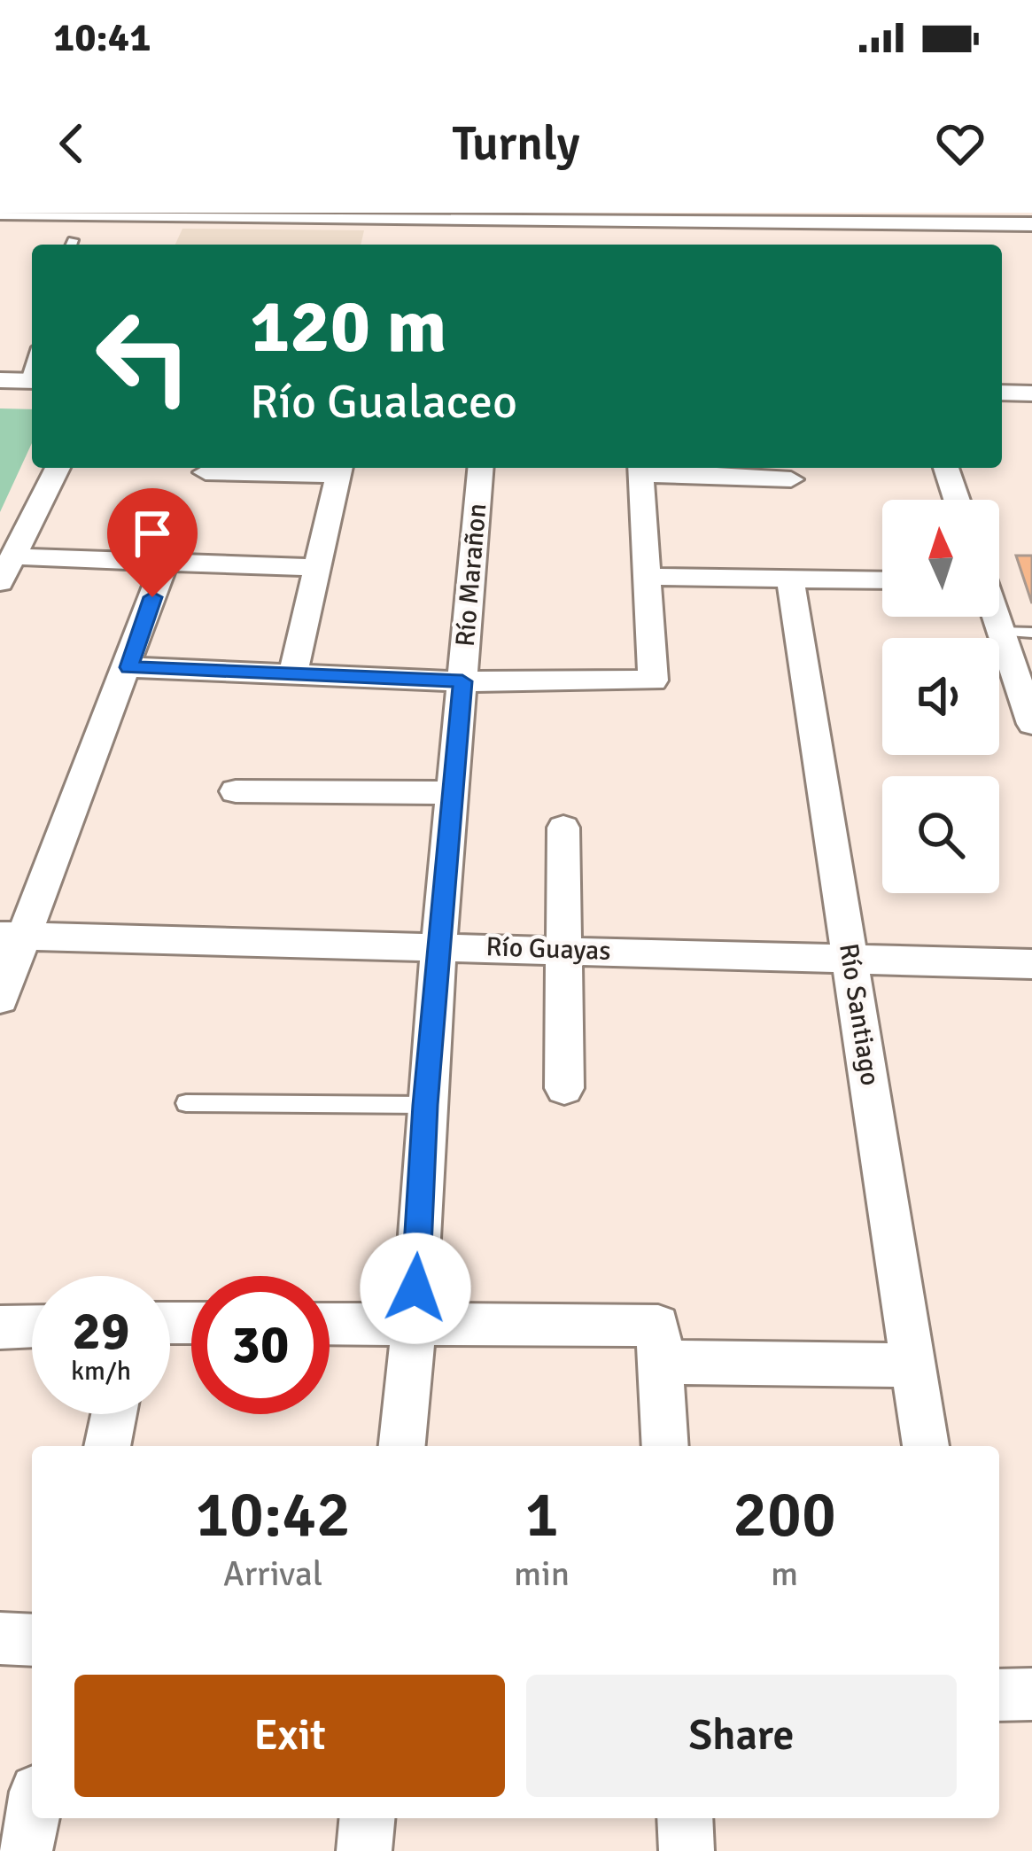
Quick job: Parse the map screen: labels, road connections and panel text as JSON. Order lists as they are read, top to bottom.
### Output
{
  "streets": {
    "street": ["Río Marañon", "Río Guayas", "Río Santiago"]
  },
  "crossings": [
    ["Río Marañon", "Río Guayas"],
    ["Río Guayas", "Río Santiago"]
  ],
  "north": "top",
  "page": {
    "status": "10:41",
    "header": "Turnly",
    "turn": ["120 m", "Río Gualaceo"],
    "speed": "29 km/h",
    "limit": "30",
    "eta": [
      "10:42",
      "Arrival",
      "1",
      "min",
      "200",
      "m"
    ],
    "buttons": ["Exit", "Share"]
  }
}
